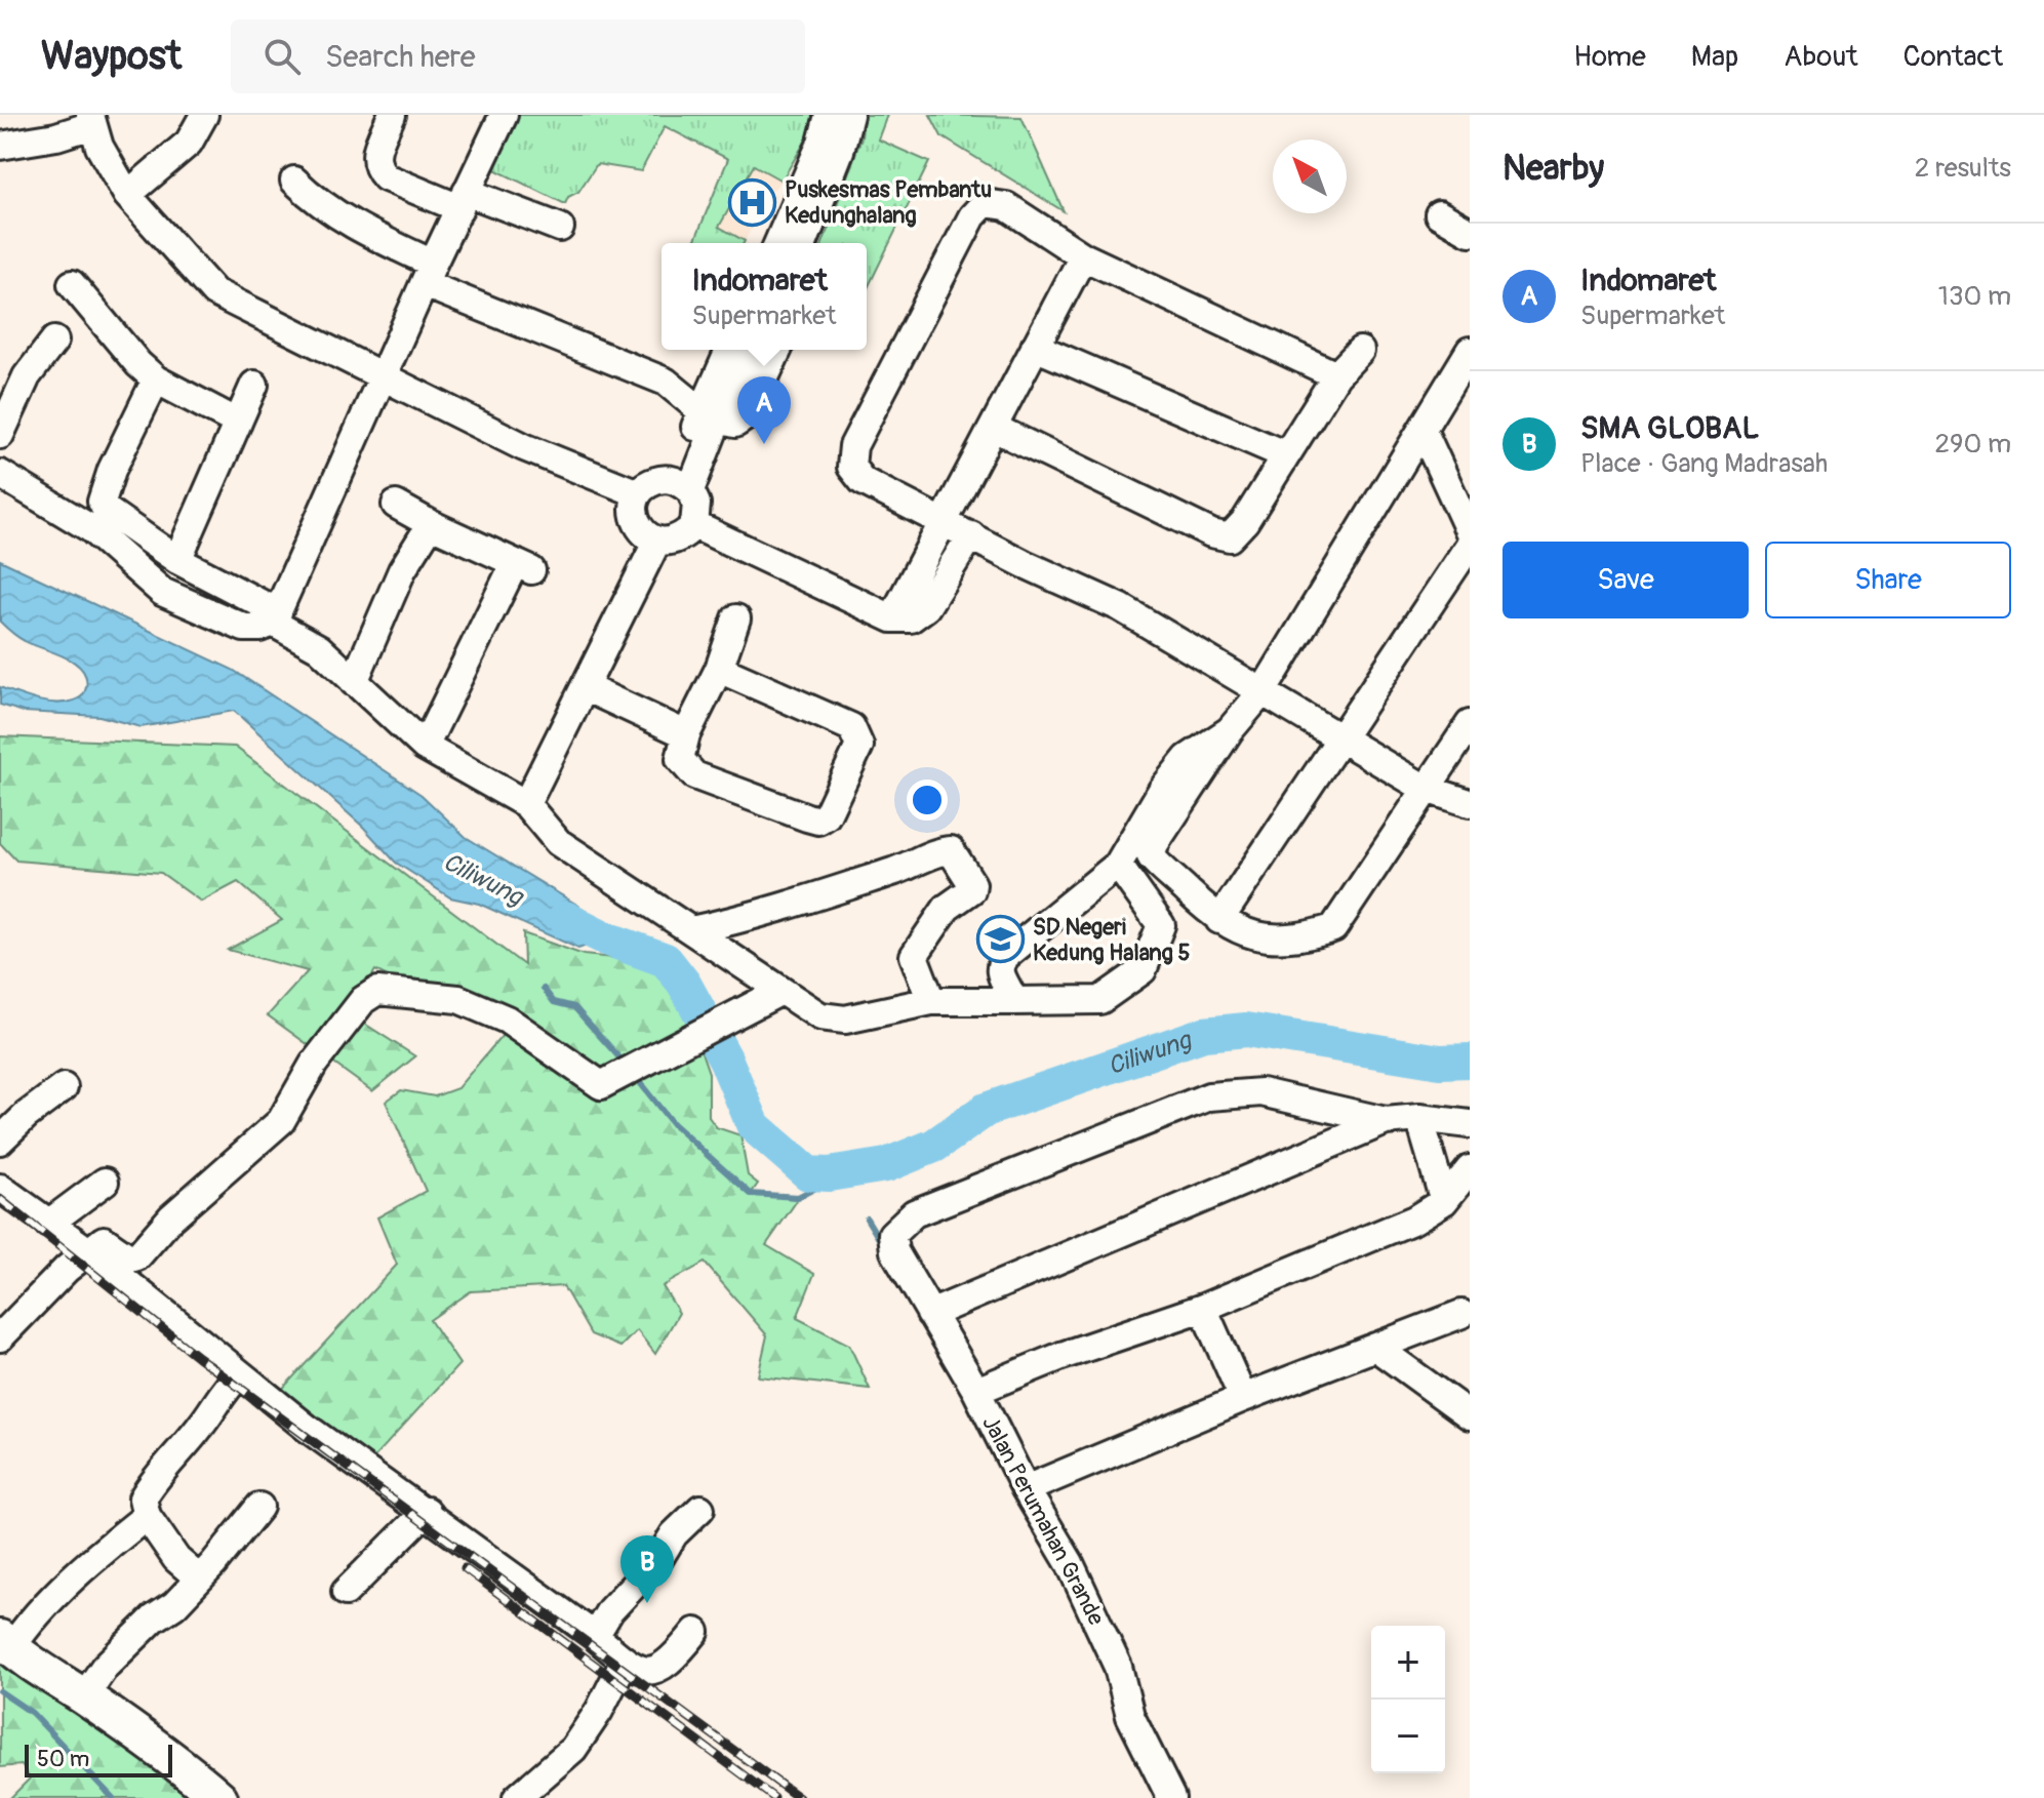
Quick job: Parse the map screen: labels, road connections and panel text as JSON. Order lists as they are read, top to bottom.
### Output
{
  "streets": {
    "street": ["Jalan Perumahan Grande"]
  },
  "water": ["Ciliwung"],
  "places": {
    "hospital": ["Puskesmas Pembantu Kedunghalang"],
    "school or university": ["SD Negeri Kedung Halang 5"]
  },
  "scale_bar": "50 m",
  "north": "top left",
  "page": {
    "header": "Waypost",
    "search": "Search here",
    "nav": [
      "Home",
      "Map",
      "About",
      "Contact"
    ],
    "heading": ["Nearby", "2 results"],
    "list": [
      {
        "mark": "A",
        "name": "Indomaret",
        "note": "Supermarket",
        "value": "130 m"
      },
      {
        "mark": "B",
        "name": "SMA GLOBAL",
        "note": "Place · Gang Madrasah",
        "value": "290 m"
      }
    ],
    "popup": ["Indomaret", "Supermarket"],
    "pins": ["A", "B"],
    "buttons": ["Save", "Share"],
    "map_buttons": ["+", "−"],
    "scale": "50 m"
  }
}
